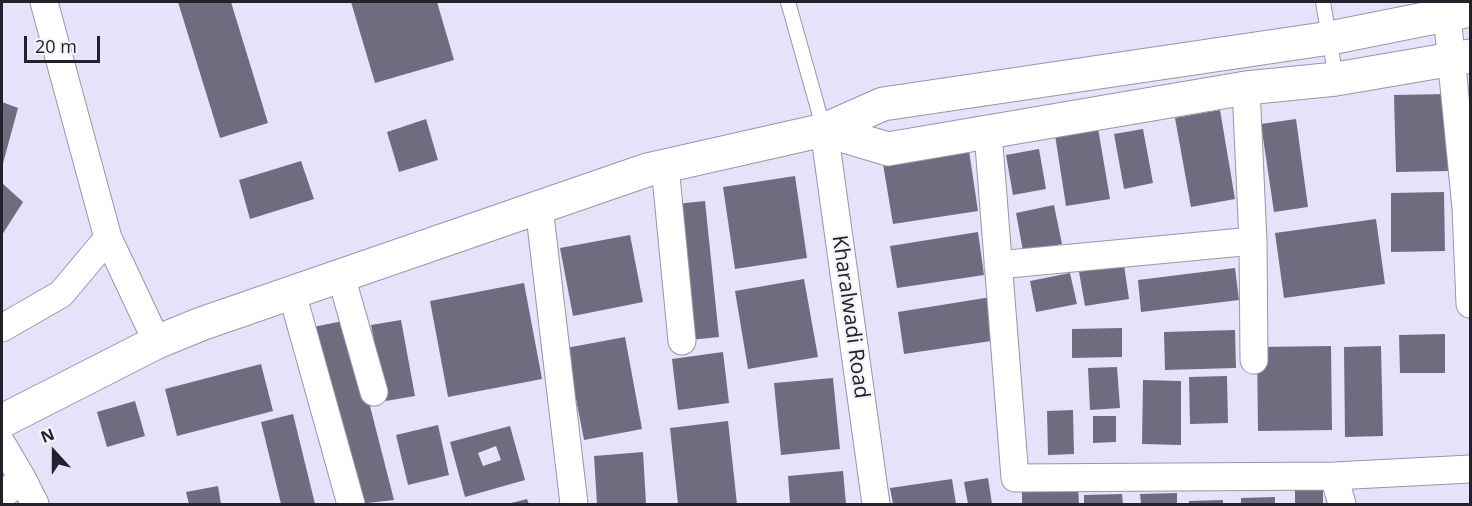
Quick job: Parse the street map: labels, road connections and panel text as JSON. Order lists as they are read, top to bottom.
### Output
{
  "streets": {
    "street": ["Kharalwadi Road"]
  },
  "scale_bar": "20 m",
  "north": "top"
}
